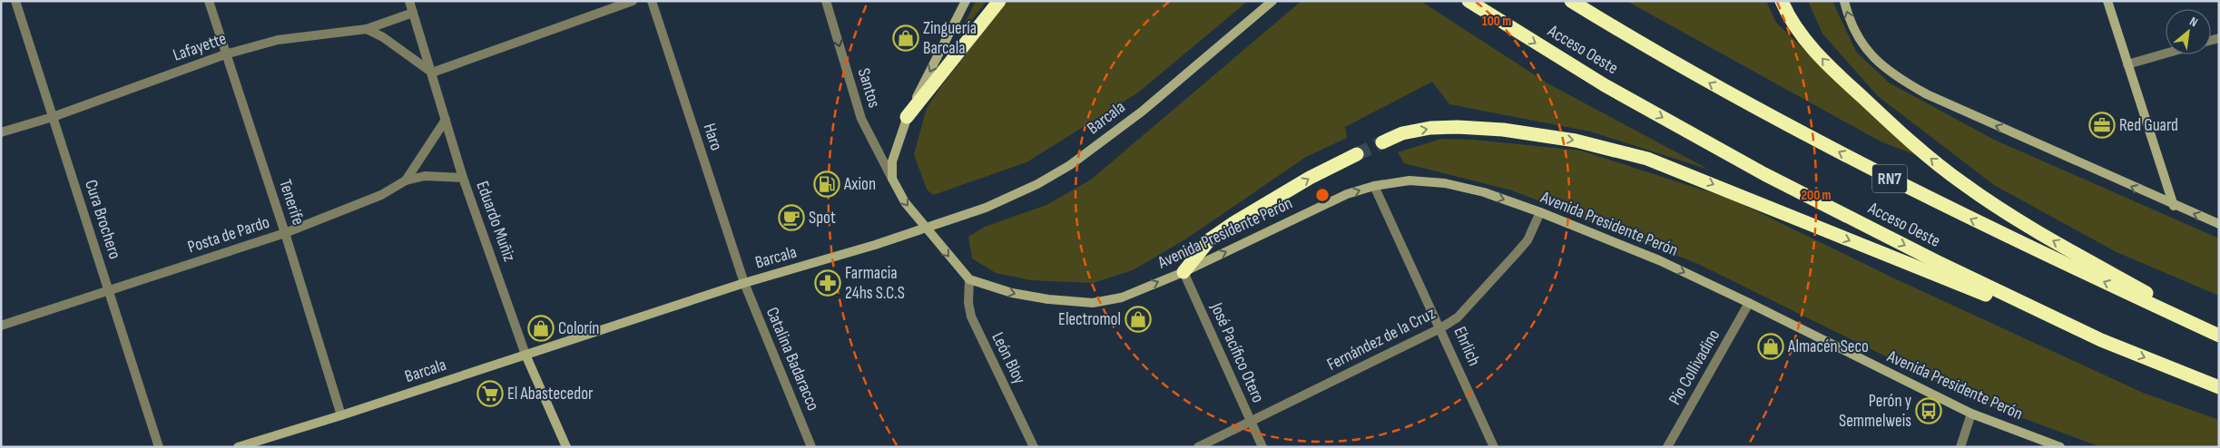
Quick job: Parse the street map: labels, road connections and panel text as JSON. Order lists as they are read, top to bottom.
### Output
{
  "streets": {
    "highway": ["Acceso Oeste", "RN7"],
    "street": [
      "Lafayette",
      "Santos",
      "Barcala",
      "Haro",
      "Tenerife",
      "Cura Brochero",
      "Eduardo Muñiz",
      "Avenida Presidente Perón",
      "Posta de Pardo",
      "Fernández de la Cruz",
      "Ehrlich",
      "José Pacífico Otero",
      "León Bloy",
      "Catalina Badaracco",
      "Pio Collivadino"
    ]
  },
  "crossings": [
    ["Lafayette", "Tenerife"],
    ["Lafayette", "Cura Brochero"],
    ["Lafayette", "Eduardo Muñiz"],
    ["Barcala", "Haro"],
    ["Barcala", "Tenerife"],
    ["Barcala", "Eduardo Muñiz"],
    ["Barcala", "Catalina Badaracco"],
    ["Haro", "Catalina Badaracco"],
    ["Tenerife", "Posta de Pardo"],
    ["Cura Brochero", "Posta de Pardo"],
    ["Eduardo Muñiz", "Posta de Pardo"],
    ["Avenida Presidente Perón", "Fernández de la Cruz"],
    ["Avenida Presidente Perón", "Ehrlich"],
    ["Avenida Presidente Perón", "José Pacífico Otero"],
    ["Avenida Presidente Perón", "León Bloy"],
    ["Avenida Presidente Perón", "Pio Collivadino"],
    ["Fernández de la Cruz", "Ehrlich"],
    ["Fernández de la Cruz", "José Pacífico Otero"]
  ],
  "one_way": ["Santos", "Avenida Presidente Perón"],
  "places": {
    "shop": [
      "Zinguería Barcala",
      "Electromol",
      "Colorín",
      "Almacén Seco"
    ],
    "office": ["Red Guard"],
    "fuel station": ["Axion"],
    "cafe": ["Spot"],
    "pharmacy": ["Farmacia 24hs S.C.S"],
    "supermarket": ["El Abastecedor"],
    "bus stop": ["Perón y Semmelweis"]
  },
  "north": "top right",
  "rings": ["100 m", "200 m"]
}
